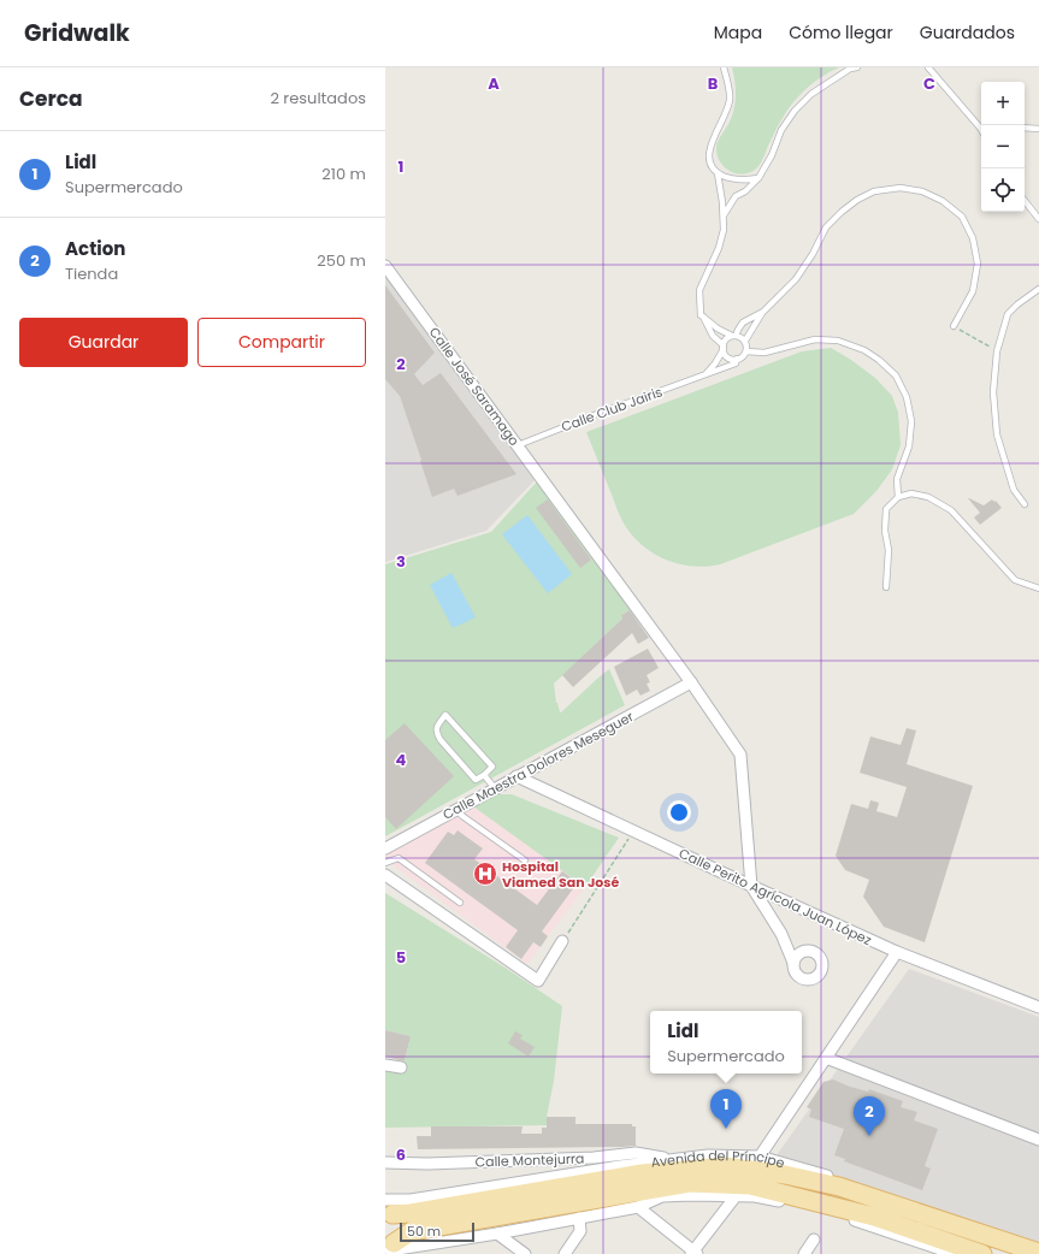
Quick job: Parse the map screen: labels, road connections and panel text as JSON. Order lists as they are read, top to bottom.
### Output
{
  "streets": {
    "main road": ["Avenida del Príncipe"],
    "street": [
      "Calle José Saramago",
      "Calle Maestra Dolores Meseguer",
      "Calle Perito Agrícola Juan López",
      "Calle Montejurra"
    ],
    "lane": ["Calle Club Jairis"]
  },
  "crossings": [
    ["Calle José Saramago", "Calle Club Jairis"],
    ["Calle José Saramago", "Calle Maestra Dolores Meseguer"],
    ["Calle José Saramago", "Calle Perito Agrícola Juan López"],
    ["Calle Maestra Dolores Meseguer", "Calle Perito Agrícola Juan López"],
    ["Calle Montejurra", "Avenida del Príncipe"]
  ],
  "places": {
    "hospital": ["Hospital Viamed San José"]
  },
  "scale_bar": "50 m",
  "page": {
    "header": "Gridwalk",
    "nav": ["Mapa", "Cómo llegar", "Guardados"],
    "heading": ["Cerca", "2 resultados"],
    "map_buttons": ["+", "−"],
    "list": [
      {
        "mark": "1",
        "name": "Lidl",
        "note": "Supermercado",
        "value": "210 m"
      },
      {
        "mark": "2",
        "name": "Action",
        "note": "Tienda",
        "value": "250 m"
      }
    ],
    "buttons": ["Guardar", "Compartir"],
    "popup": ["Lidl", "Supermercado"],
    "pins": ["1", "2"],
    "scale": "50 m"
  },
  "grid": {
    "columns": ["A", "B", "C"],
    "rows": [
      "1",
      "2",
      "3",
      "4",
      "5",
      "6"
    ]
  }
}
